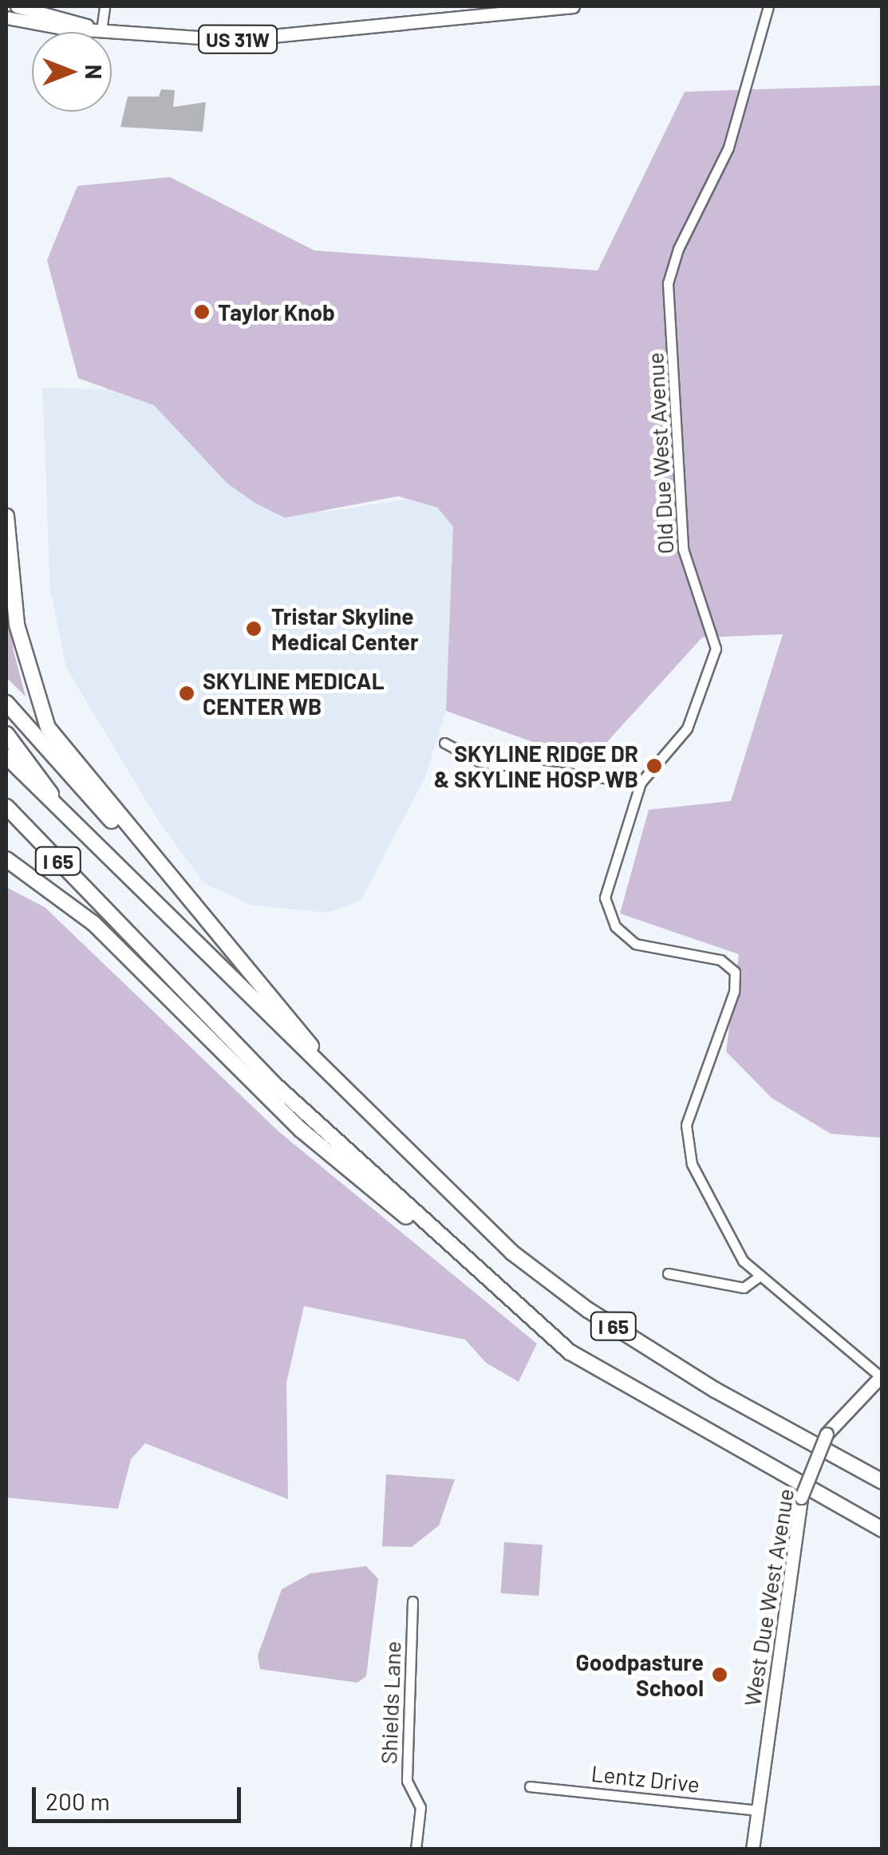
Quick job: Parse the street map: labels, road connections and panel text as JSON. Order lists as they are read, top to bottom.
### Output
{
  "streets": {
    "highway": ["I 65"],
    "main road": ["US 31W", "West Due West Avenue"],
    "street": ["Old Due West Avenue", "Shields Lane", "Lentz Drive"]
  },
  "crossings": [
    ["Old Due West Avenue", "West Due West Avenue"],
    ["West Due West Avenue", "Lentz Drive"]
  ],
  "places": [
    "Taylor Knob",
    "Tristar Skyline Medical Center",
    "SKYLINE MEDICAL CENTER WB",
    "SKYLINE RIDGE DR & SKYLINE HOSP WB",
    "Goodpasture School"
  ],
  "scale_bar": "200 m",
  "north": "right"
}
